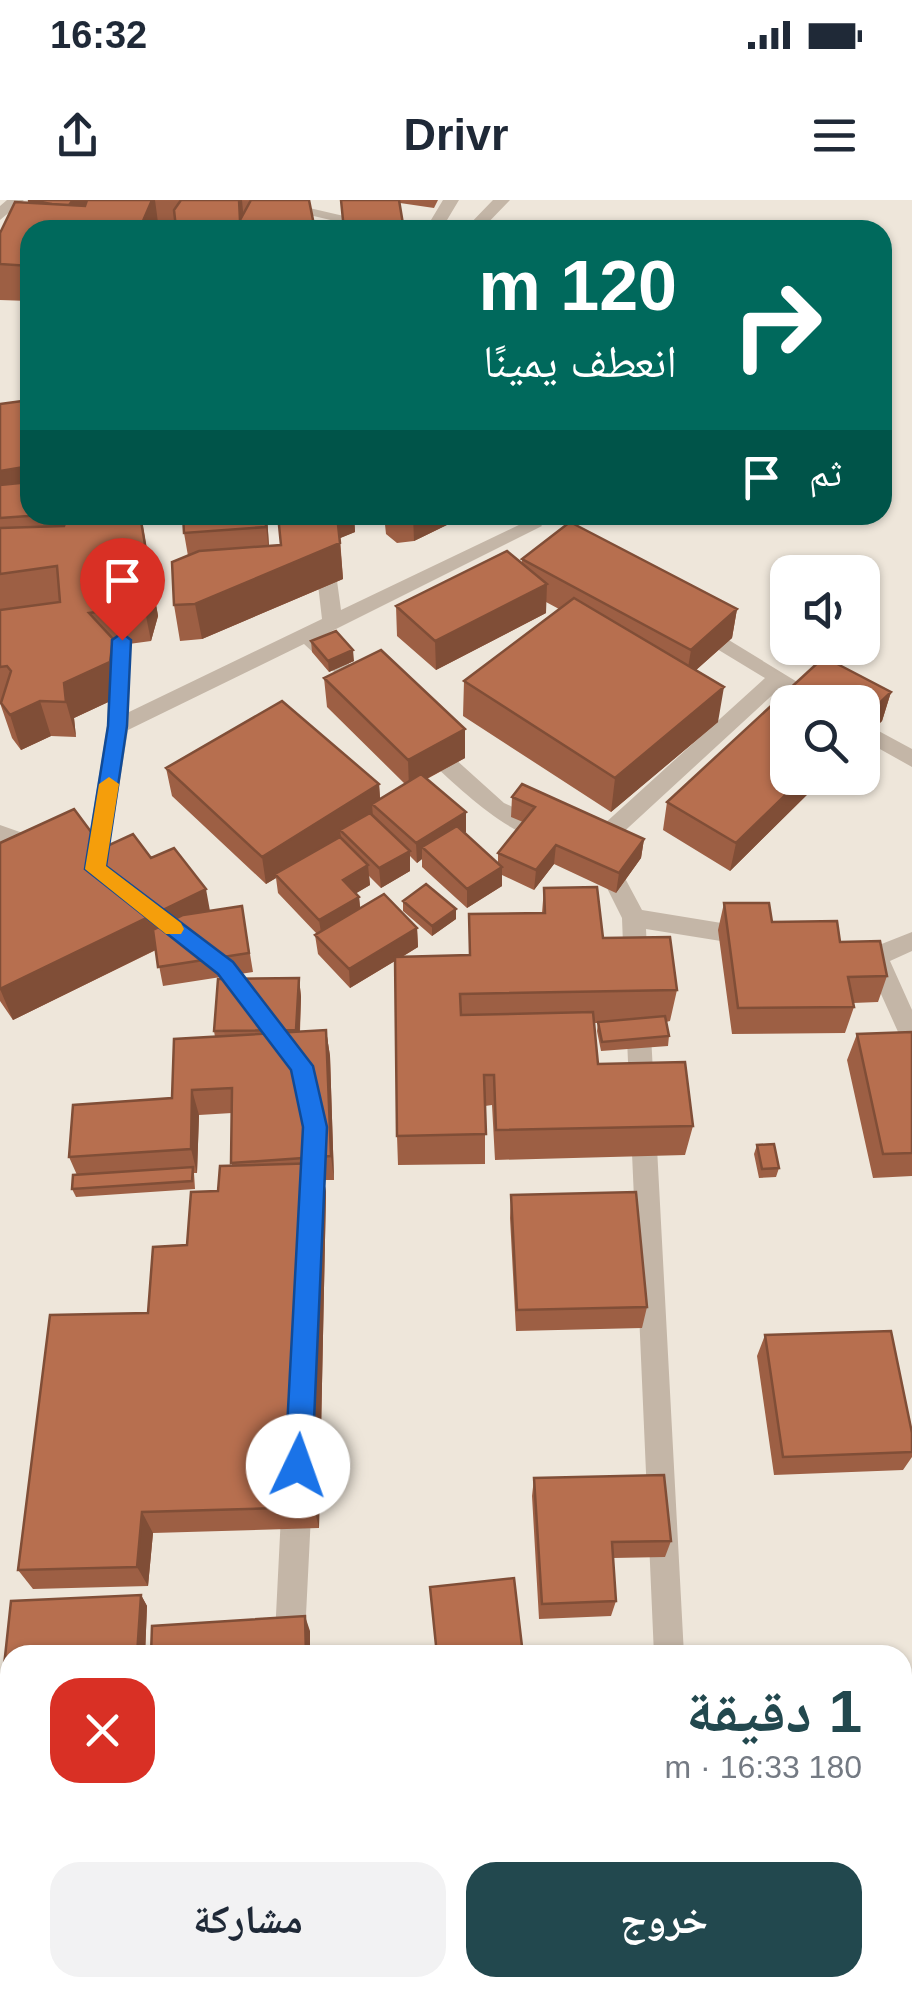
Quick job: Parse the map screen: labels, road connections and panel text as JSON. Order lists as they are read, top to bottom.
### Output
{
  "page": {
    "status": "16:32",
    "header": "Drivr",
    "turn": ["120 m", "انعطف يمينًا"],
    "then": "ثم",
    "heading": ["1 دقيقة", "180 m · 16:33"],
    "buttons": ["خروج", "مشاركة"]
  }
}
